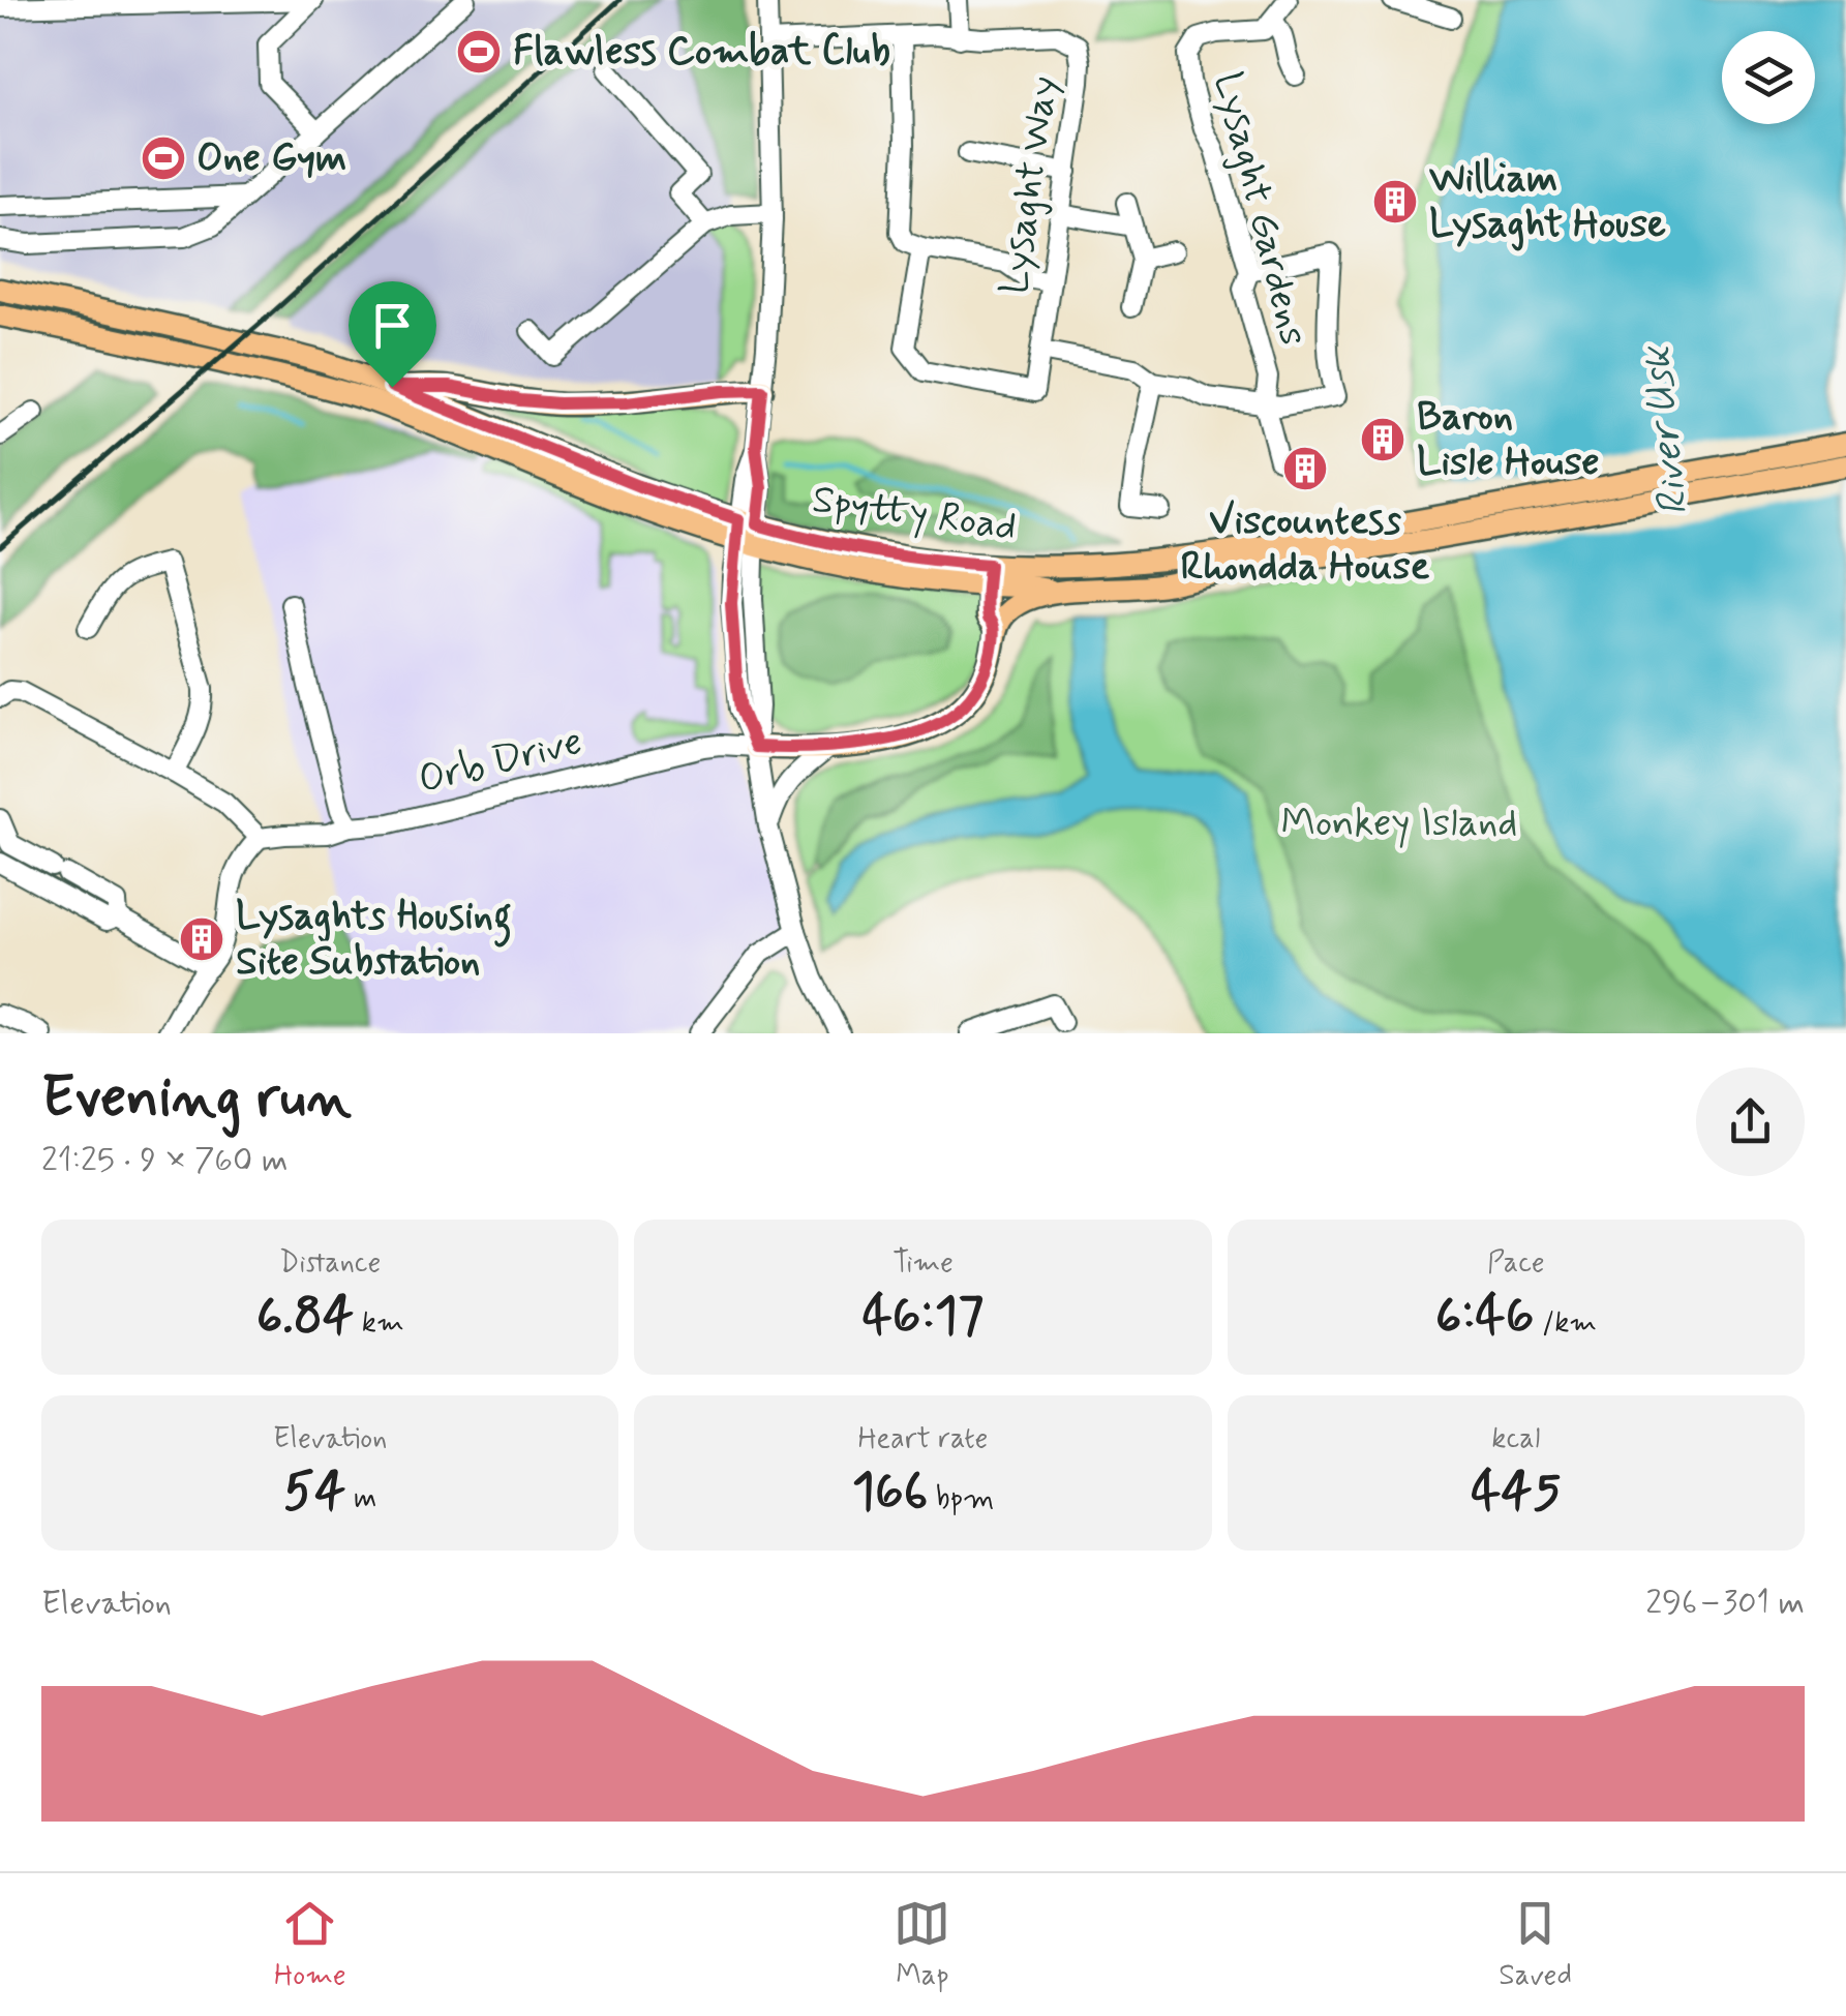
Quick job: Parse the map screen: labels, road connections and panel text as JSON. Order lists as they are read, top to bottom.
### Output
{
  "streets": {
    "main road": ["Spytty Road"],
    "street": ["Lysaght Way", "Lysaght Gardens", "Orb Drive"]
  },
  "crossings": [
    ["Lysaght Way", "Lysaght Gardens"]
  ],
  "water": ["River Usk"],
  "parks": ["Monkey Island"],
  "places": {
    "sports": ["Flawless Combat Club", "One Gym"],
    "building": [
      "William Lysaght House",
      "Baron Lisle House",
      "Viscountess Rhondda House",
      "Lysaghts Housing Site Substation"
    ]
  },
  "page": {
    "heading": ["Evening run", "21:25 · 9 × 760 m"],
    "stats": [
      ["Distance", "6.84 km"],
      ["Time", "46:17"],
      ["Pace", "6:46 /km"],
      ["Elevation", "54 m"],
      ["Heart rate", "166 bpm"],
      ["kcal", "445"]
    ],
    "chart": ["Elevation", "296–301 m"],
    "tabs": ["Home", "Map", "Saved"]
  }
}
